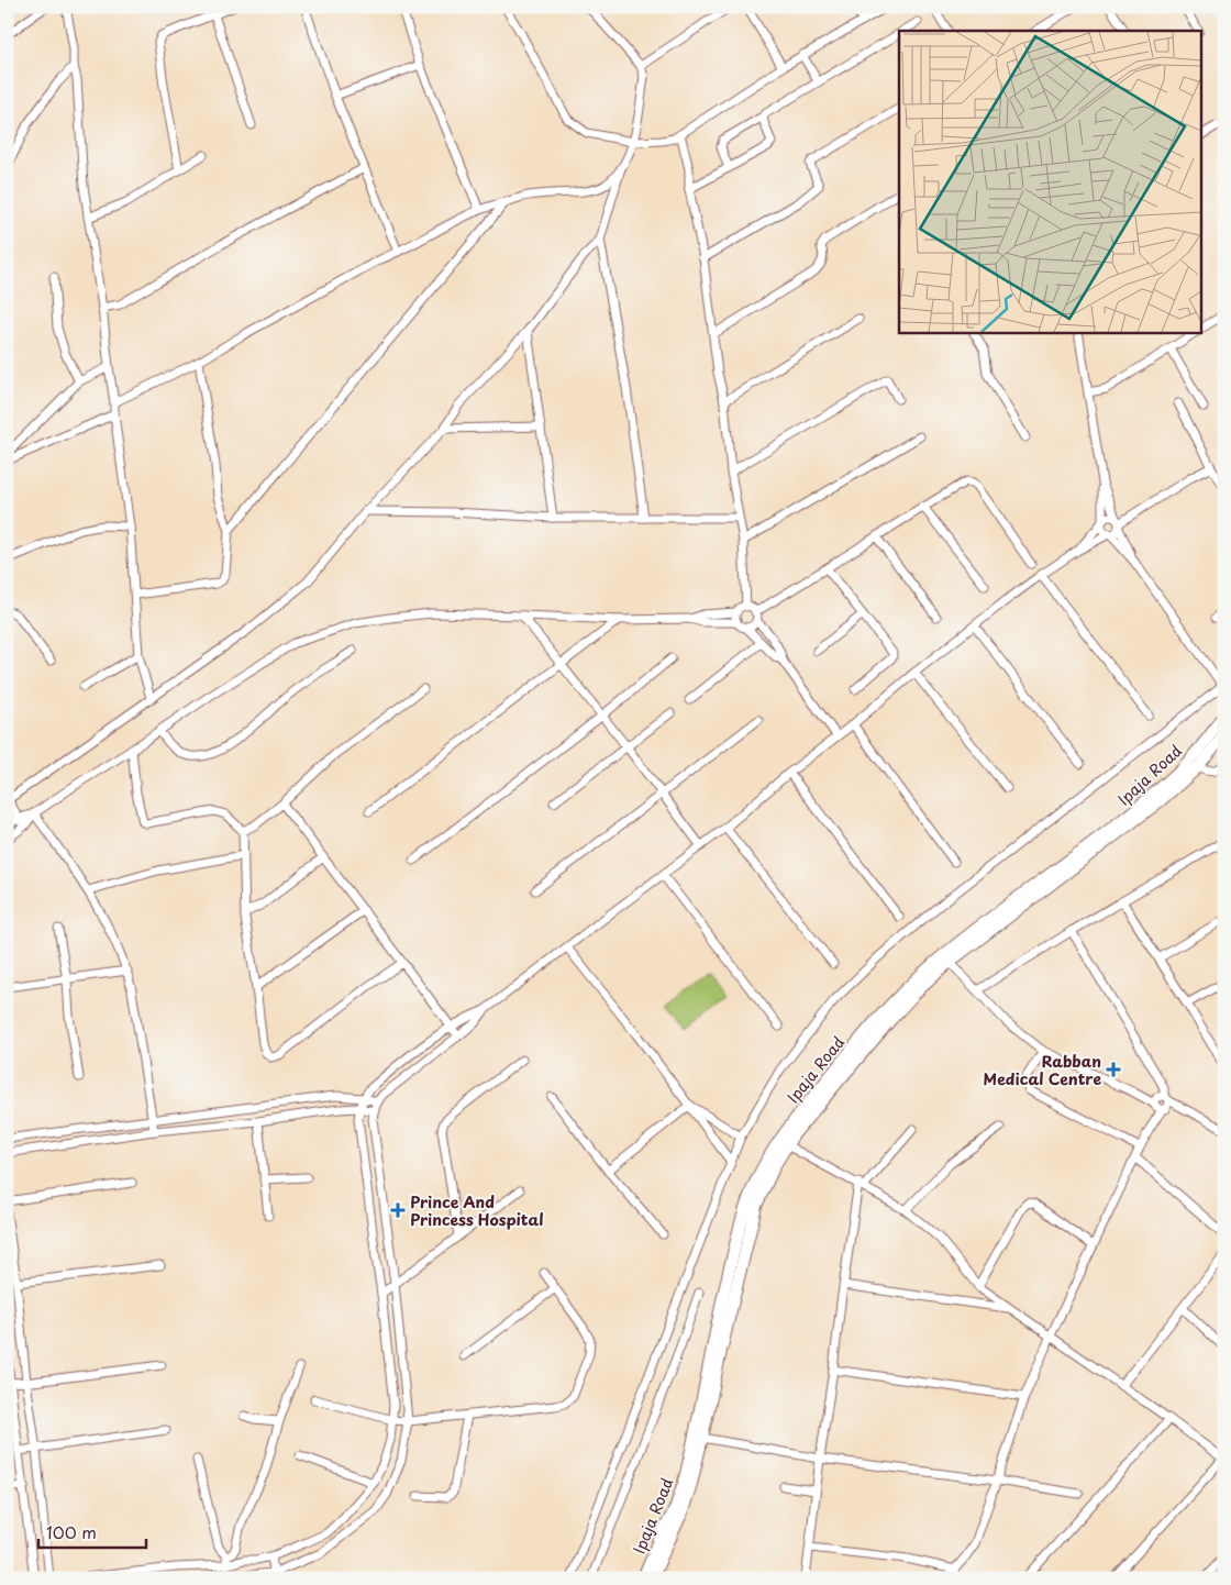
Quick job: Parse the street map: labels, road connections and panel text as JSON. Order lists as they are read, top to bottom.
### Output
{
  "streets": {
    "main road": ["Ipaja Road"]
  },
  "places": {
    "health": ["Rabban Medical Centre", "Prince And Princess Hospital"]
  },
  "scale_bar": "100 m"
}
